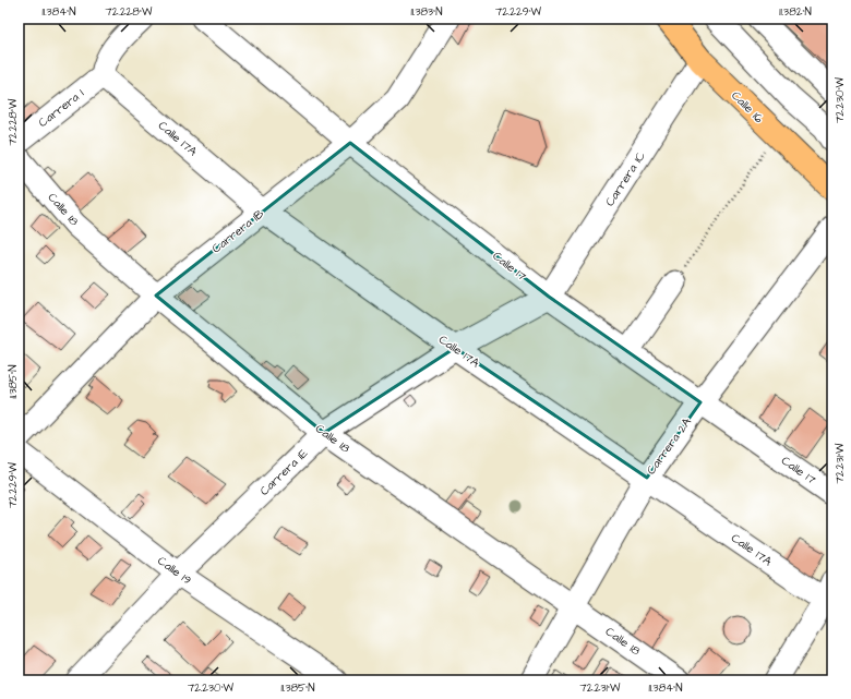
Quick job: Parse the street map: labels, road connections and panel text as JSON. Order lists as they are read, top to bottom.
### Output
{
  "streets": {
    "highway": ["Calle 16"],
    "street": [
      "Carrera 1",
      "Calle 17A",
      "Carrera 1C",
      "Calle 18",
      "Carrera 1B",
      "Calle 17",
      "Carrera 2A",
      "Carrera 1E",
      "Calle 19"
    ]
  },
  "crossings": [
    ["Calle 16", "Carrera 1C"],
    ["Carrera 1", "Calle 17A"],
    ["Calle 17A", "Carrera 1B"],
    ["Calle 17A", "Carrera 2A"],
    ["Calle 17A", "Carrera 1E"],
    ["Carrera 1C", "Calle 17"],
    ["Carrera 1C", "Carrera 1E"],
    ["Calle 18", "Carrera 1B"],
    ["Calle 18", "Carrera 2A"],
    ["Calle 18", "Carrera 1E"],
    ["Carrera 1B", "Calle 17"],
    ["Calle 17", "Carrera 2A"],
    ["Calle 17", "Carrera 1E"],
    ["Carrera 1E", "Calle 19"]
  ],
  "coordinates": [
    "11.384°N",
    "72.228°W",
    "11.383°N",
    "72.229°W",
    "11.382°N",
    "72.230°W",
    "11.385°N",
    "72.231°W"
  ]
}
